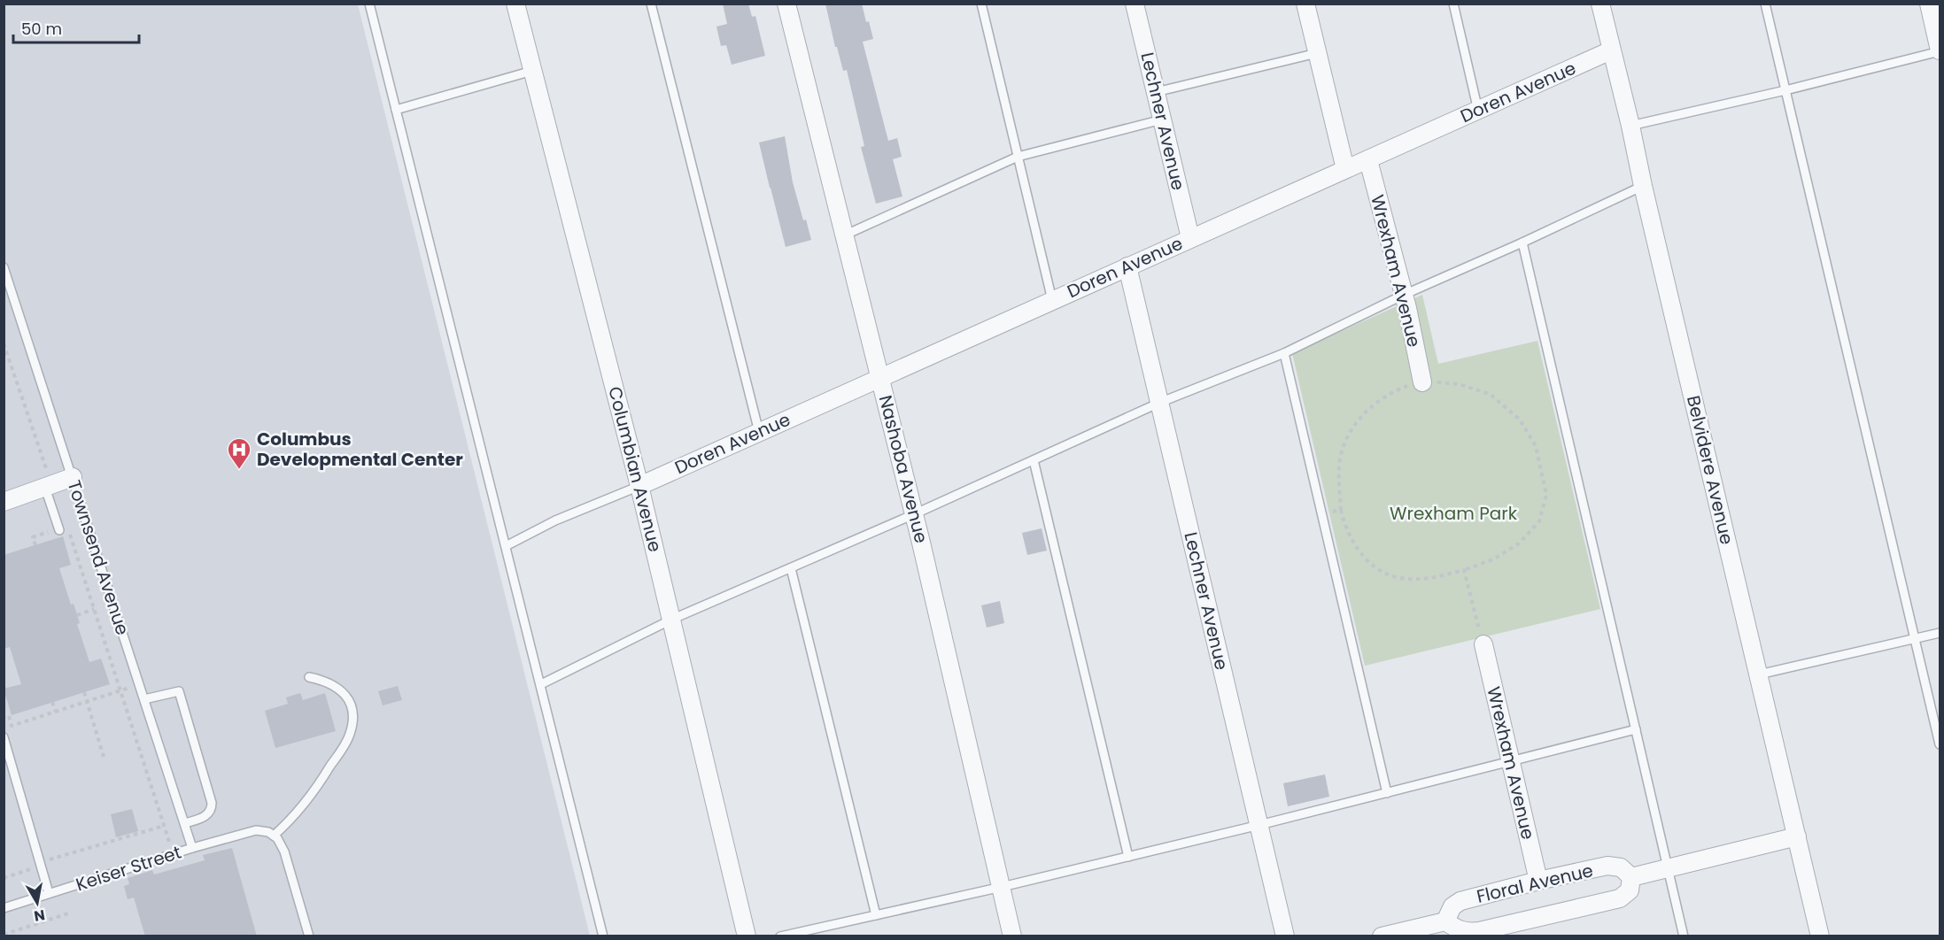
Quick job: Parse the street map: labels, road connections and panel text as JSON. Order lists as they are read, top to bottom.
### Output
{
  "streets": {
    "street": [
      "Doren Avenue",
      "Lechner Avenue",
      "Wrexham Avenue",
      "Columbian Avenue",
      "Nashoba Avenue",
      "Belvidere Avenue",
      "Floral Avenue"
    ],
    "lane": ["Townsend Avenue", "Keiser Street"]
  },
  "crossings": [
    ["Doren Avenue", "Lechner Avenue"],
    ["Doren Avenue", "Wrexham Avenue"],
    ["Doren Avenue", "Columbian Avenue"],
    ["Doren Avenue", "Nashoba Avenue"],
    ["Doren Avenue", "Belvidere Avenue"],
    ["Wrexham Avenue", "Floral Avenue"],
    ["Townsend Avenue", "Keiser Street"]
  ],
  "parks": ["Wrexham Park"],
  "places": {
    "hospital": ["Columbus Developmental Center"]
  },
  "scale_bar": "50 m",
  "north": "bottom"
}
